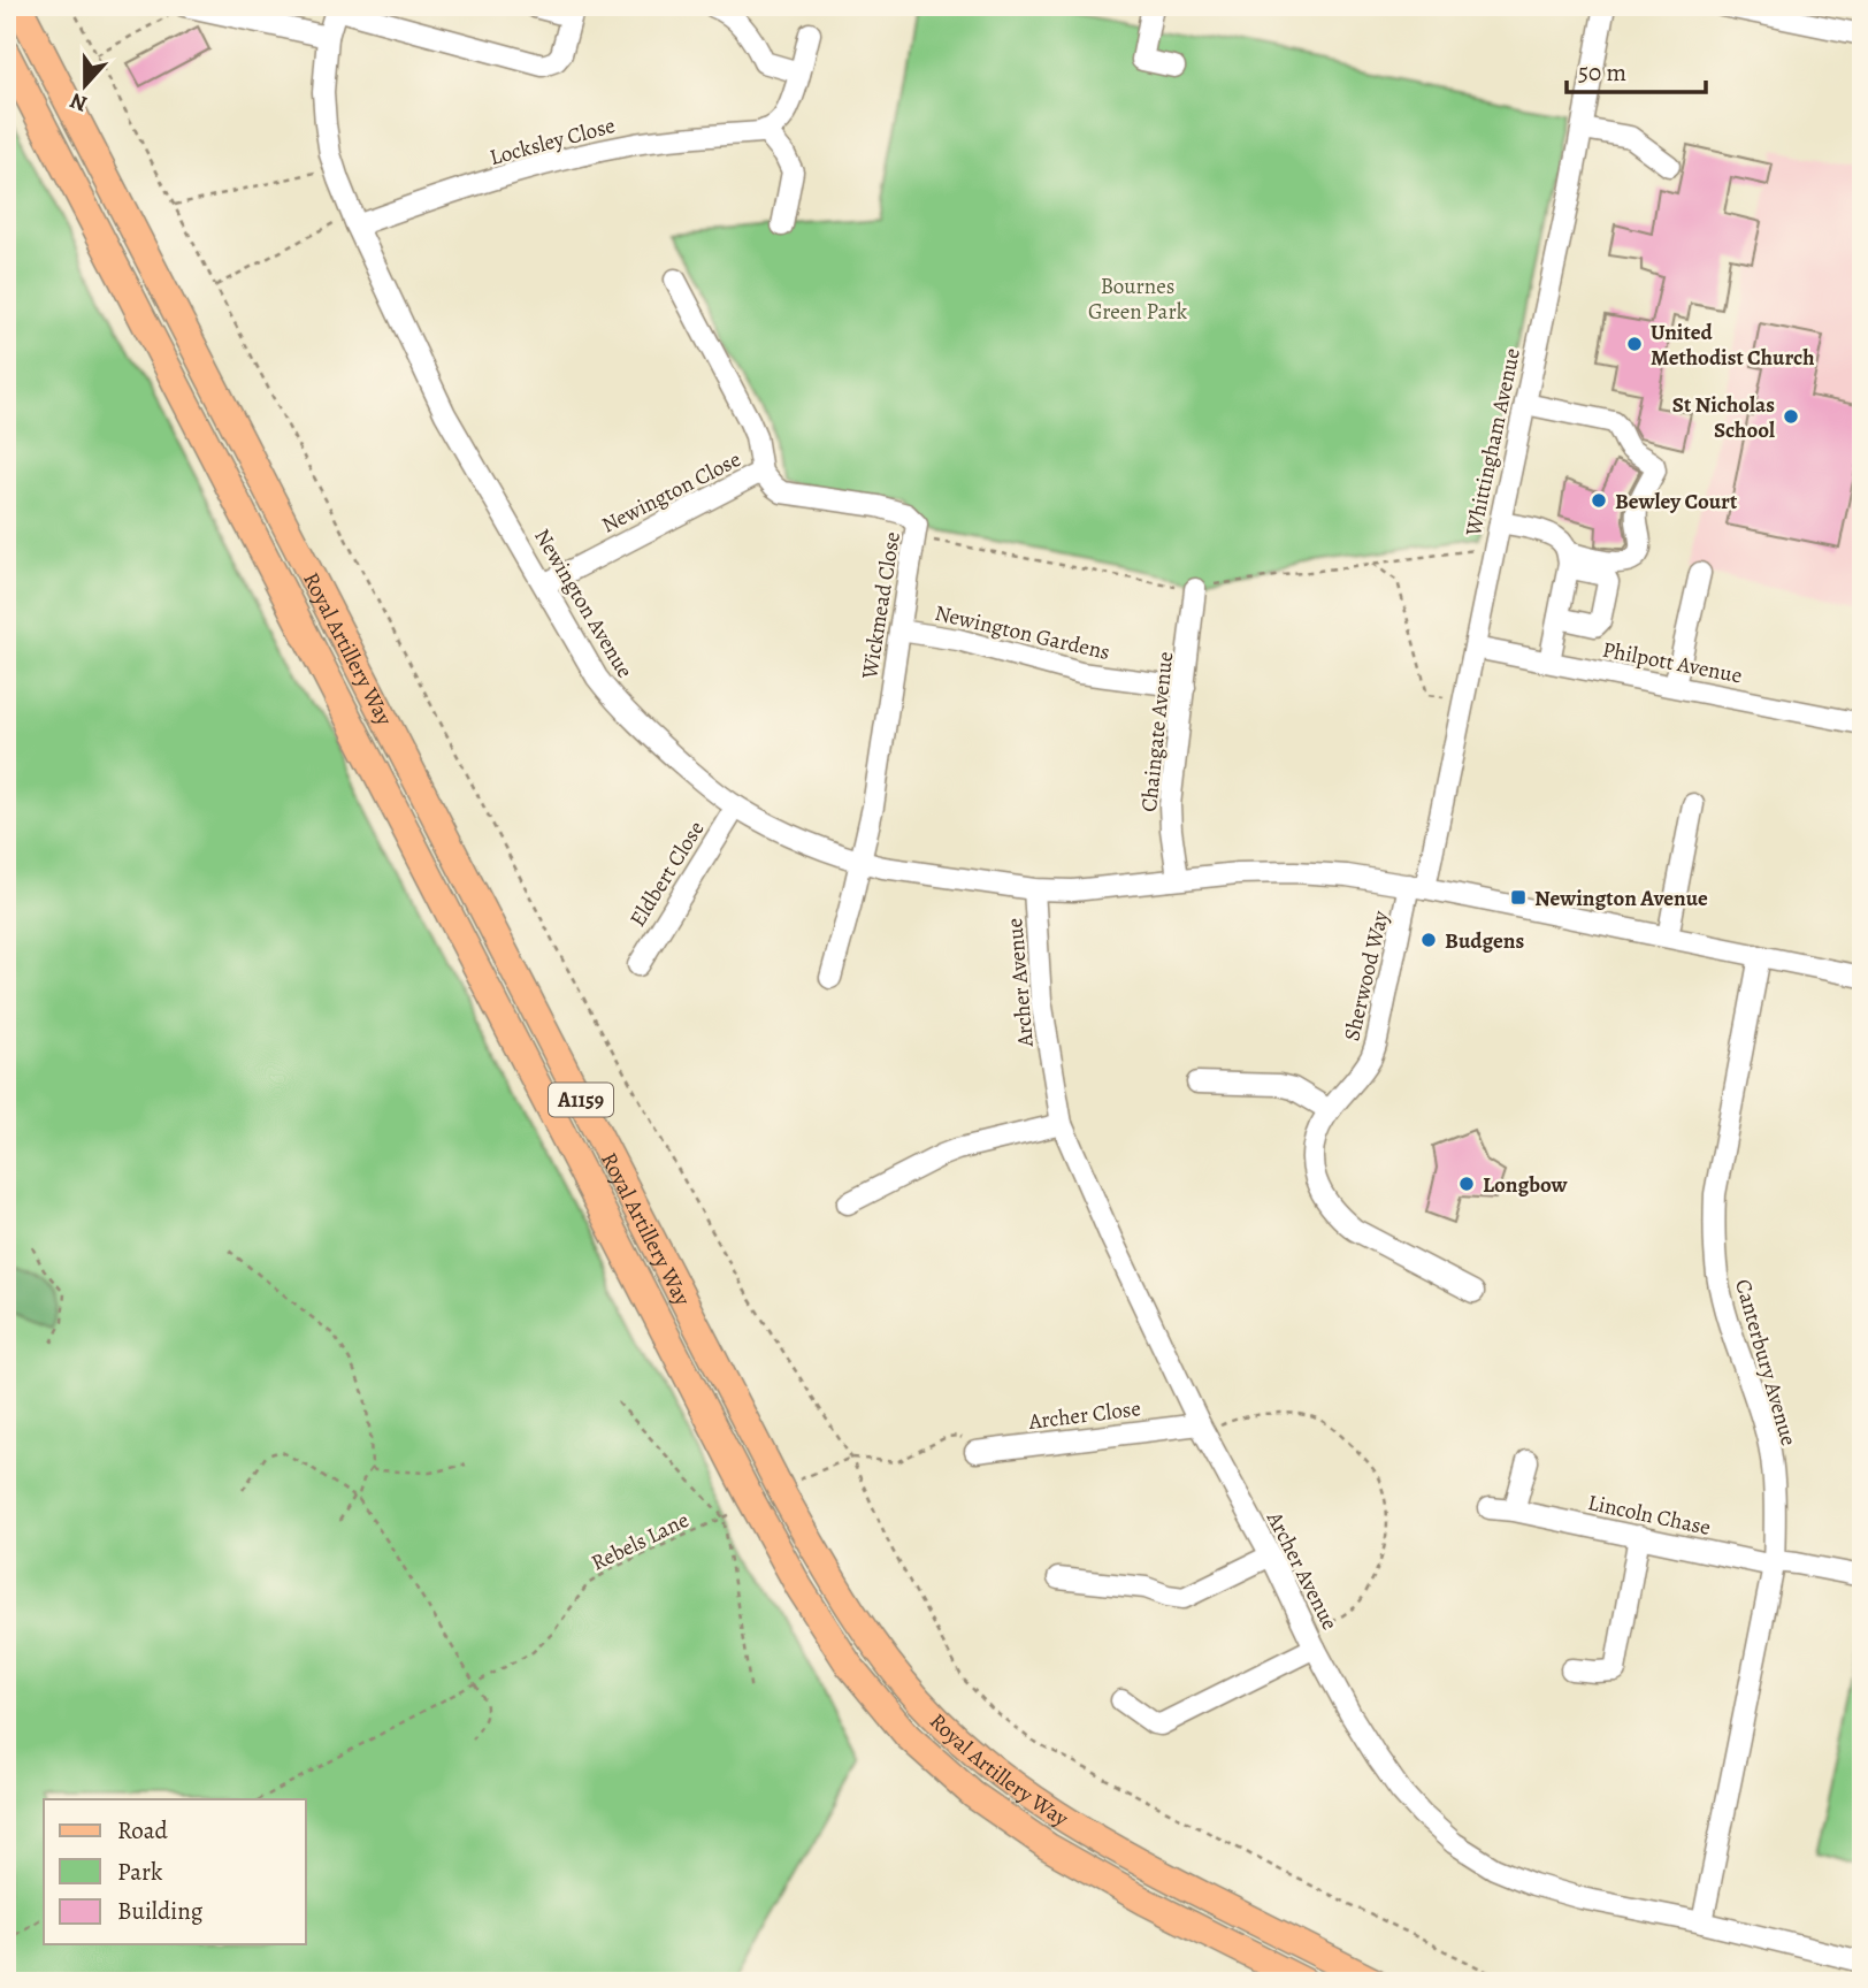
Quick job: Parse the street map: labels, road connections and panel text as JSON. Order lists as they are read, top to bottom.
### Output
{
  "streets": {
    "main road": ["Royal Artillery Way", "A1159"],
    "street": [
      "Locksley Close",
      "Whittingham Avenue",
      "Newington Close",
      "Newington Avenue",
      "Wickmead Close",
      "Newington Gardens",
      "Philpott Avenue",
      "Chaingate Avenue",
      "Eldbert Close",
      "Sherwood Way",
      "Archer Avenue",
      "Canterbury Avenue",
      "Archer Close",
      "Lincoln Chase"
    ],
    "path": ["Rebels Lane"]
  },
  "crossings": [
    ["Locksley Close", "Newington Avenue"],
    ["Whittingham Avenue", "Newington Avenue"],
    ["Whittingham Avenue", "Philpott Avenue"],
    ["Whittingham Avenue", "Sherwood Way"],
    ["Newington Close", "Newington Avenue"],
    ["Newington Close", "Wickmead Close"],
    ["Newington Avenue", "Wickmead Close"],
    ["Newington Avenue", "Chaingate Avenue"],
    ["Newington Avenue", "Eldbert Close"],
    ["Newington Avenue", "Sherwood Way"],
    ["Newington Avenue", "Archer Avenue"],
    ["Newington Avenue", "Canterbury Avenue"],
    ["Wickmead Close", "Newington Gardens"],
    ["Newington Gardens", "Chaingate Avenue"],
    ["Archer Avenue", "Canterbury Avenue"],
    ["Archer Avenue", "Archer Close"],
    ["Canterbury Avenue", "Lincoln Chase"]
  ],
  "parks": ["Bournes Green Park"],
  "places": {
    "other": [
      "United Methodist Church",
      "St Nicholas School",
      "Bewley Court",
      "Budgens",
      "Longbow"
    ],
    "transit": ["Newington Avenue"]
  },
  "legend": ["Road", "Park", "Building"],
  "scale_bar": "50 m",
  "north": "bottom"
}
